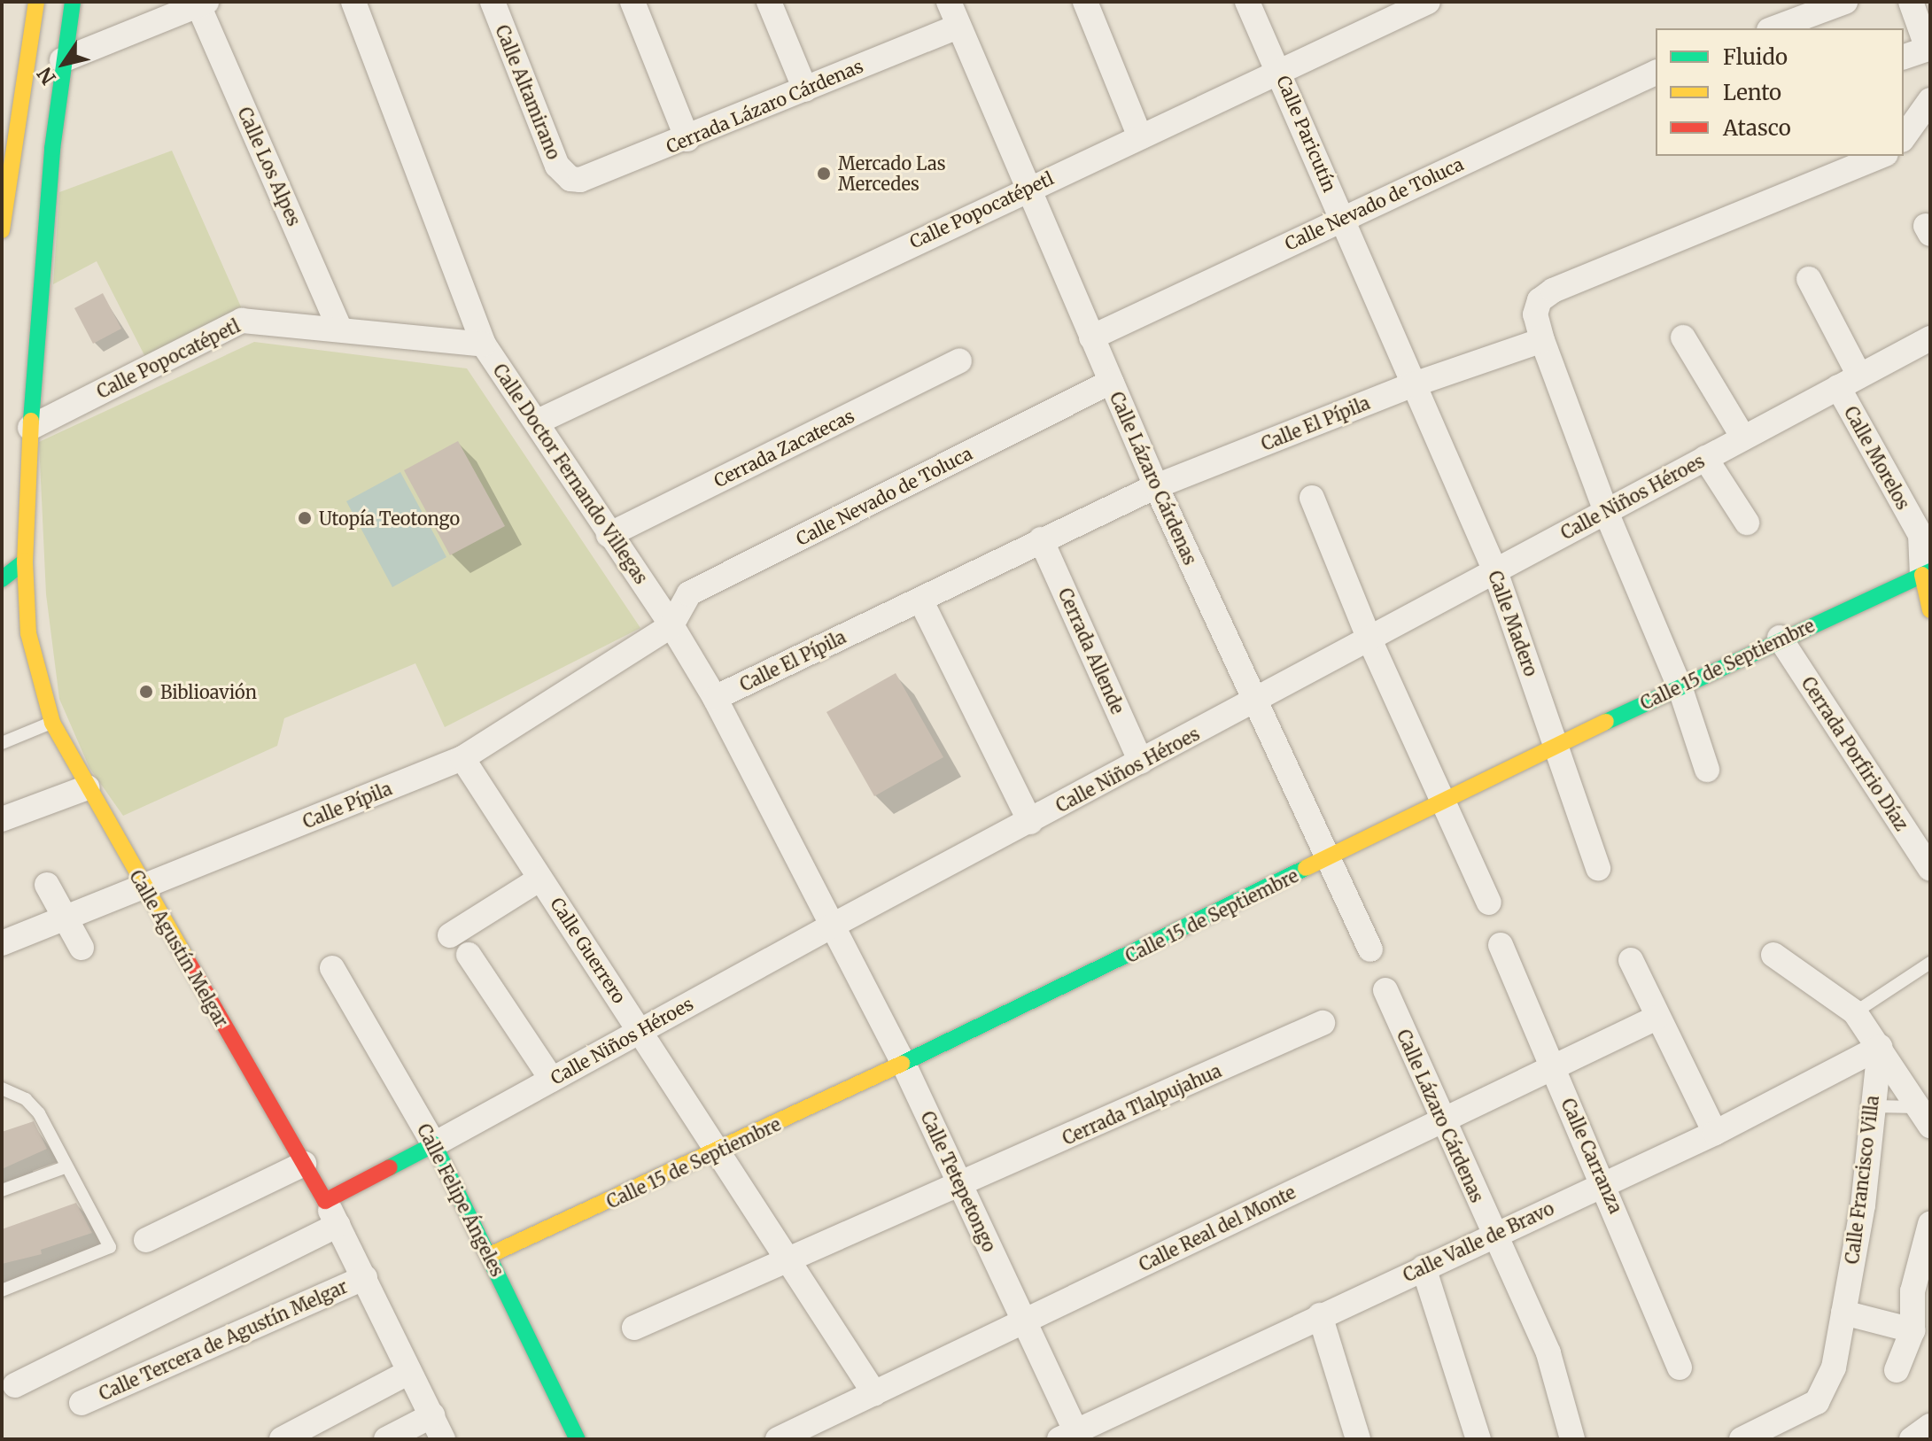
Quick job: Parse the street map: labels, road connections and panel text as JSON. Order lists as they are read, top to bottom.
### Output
{
  "streets": {
    "main road": [
      "Calle Morelos",
      "Calle Niños Héroes",
      "Calle 15 de Septiembre",
      "Calle Agustín Melgar",
      "Calle Felipe Ángeles"
    ],
    "street": [
      "Calle Altamirano",
      "Cerrada Lázaro Cárdenas",
      "Calle Paricutín",
      "Calle Los Alpes",
      "Calle Nevado de Toluca",
      "Calle Popocatépetl",
      "Calle El Pípila",
      "Cerrada Zacatecas",
      "Calle Doctor Fernando Villegas",
      "Calle Lázaro Cárdenas",
      "Calle Madero",
      "Cerrada Allende",
      "Cerrada Porfirio Díaz",
      "Calle Pípila",
      "Calle Guerrero",
      "Cerrada Tlalpujahua",
      "Calle Carranza",
      "Calle Francisco Villa",
      "Calle Tetepetongo",
      "Calle Real del Monte",
      "Calle Valle de Bravo",
      "Calle Tercera de Agustín Melgar"
    ]
  },
  "crossings": [
    ["Calle Altamirano", "Cerrada Lázaro Cárdenas"],
    ["Cerrada Lázaro Cárdenas", "Calle Lázaro Cárdenas"],
    ["Calle Paricutín", "Calle Nevado de Toluca"],
    ["Calle Paricutín", "Calle Popocatépetl"],
    ["Calle Paricutín", "Calle El Pípila"],
    ["Calle Paricutín", "Calle Madero"],
    ["Calle Los Alpes", "Calle Popocatépetl"],
    ["Calle Nevado de Toluca", "Calle Doctor Fernando Villegas"],
    ["Calle Nevado de Toluca", "Calle Lázaro Cárdenas"],
    ["Calle Nevado de Toluca", "Calle Pípila"],
    ["Calle Popocatépetl", "Calle Doctor Fernando Villegas"],
    ["Calle Popocatépetl", "Calle Lázaro Cárdenas"],
    ["Calle Popocatépetl", "Calle Agustín Melgar"],
    ["Calle El Pípila", "Calle Doctor Fernando Villegas"],
    ["Calle El Pípila", "Calle Lázaro Cárdenas"],
    ["Calle El Pípila", "Calle Madero"],
    ["Calle El Pípila", "Cerrada Allende"],
    ["Cerrada Zacatecas", "Calle Doctor Fernando Villegas"],
    ["Calle Morelos", "Calle Niños Héroes"],
    ["Calle Morelos", "Calle 15 de Septiembre"],
    ["Calle Doctor Fernando Villegas", "Calle Niños Héroes"],
    ["Calle Doctor Fernando Villegas", "Calle Pípila"],
    ["Calle Doctor Fernando Villegas", "Calle Tetepetongo"],
    ["Calle Lázaro Cárdenas", "Calle Niños Héroes"],
    ["Calle Lázaro Cárdenas", "Calle 15 de Septiembre"],
    ["Calle Lázaro Cárdenas", "Calle Real del Monte"],
    ["Calle Lázaro Cárdenas", "Calle Valle de Bravo"],
    ["Calle Niños Héroes", "Calle Madero"],
    ["Calle Niños Héroes", "Cerrada Allende"],
    ["Calle Niños Héroes", "Calle Agustín Melgar"],
    ["Calle Niños Héroes", "Calle Guerrero"],
    ["Calle Niños Héroes", "Calle Tetepetongo"],
    ["Calle Niños Héroes", "Calle Felipe Ángeles"],
    ["Calle Madero", "Calle 15 de Septiembre"],
    ["Calle 15 de Septiembre", "Cerrada Porfirio Díaz"],
    ["Calle 15 de Septiembre", "Calle Guerrero"],
    ["Calle 15 de Septiembre", "Calle Tetepetongo"],
    ["Calle 15 de Septiembre", "Calle Felipe Ángeles"],
    ["Calle Pípila", "Calle Agustín Melgar"],
    ["Calle Pípila", "Calle Guerrero"],
    ["Calle Agustín Melgar", "Calle Tercera de Agustín Melgar"],
    ["Calle Guerrero", "Cerrada Tlalpujahua"],
    ["Calle Guerrero", "Calle Real del Monte"],
    ["Cerrada Tlalpujahua", "Calle Tetepetongo"],
    ["Calle Carranza", "Calle Real del Monte"],
    ["Calle Carranza", "Calle Valle de Bravo"],
    ["Calle Francisco Villa", "Calle Valle de Bravo"],
    ["Calle Tetepetongo", "Calle Real del Monte"],
    ["Calle Tetepetongo", "Calle Valle de Bravo"]
  ],
  "places": ["Mercado Las Mercedes", "Utopía Teotongo", "Biblioavión"],
  "legend": ["Fluido", "Lento", "Atasco"],
  "north": "bottom left"
}
